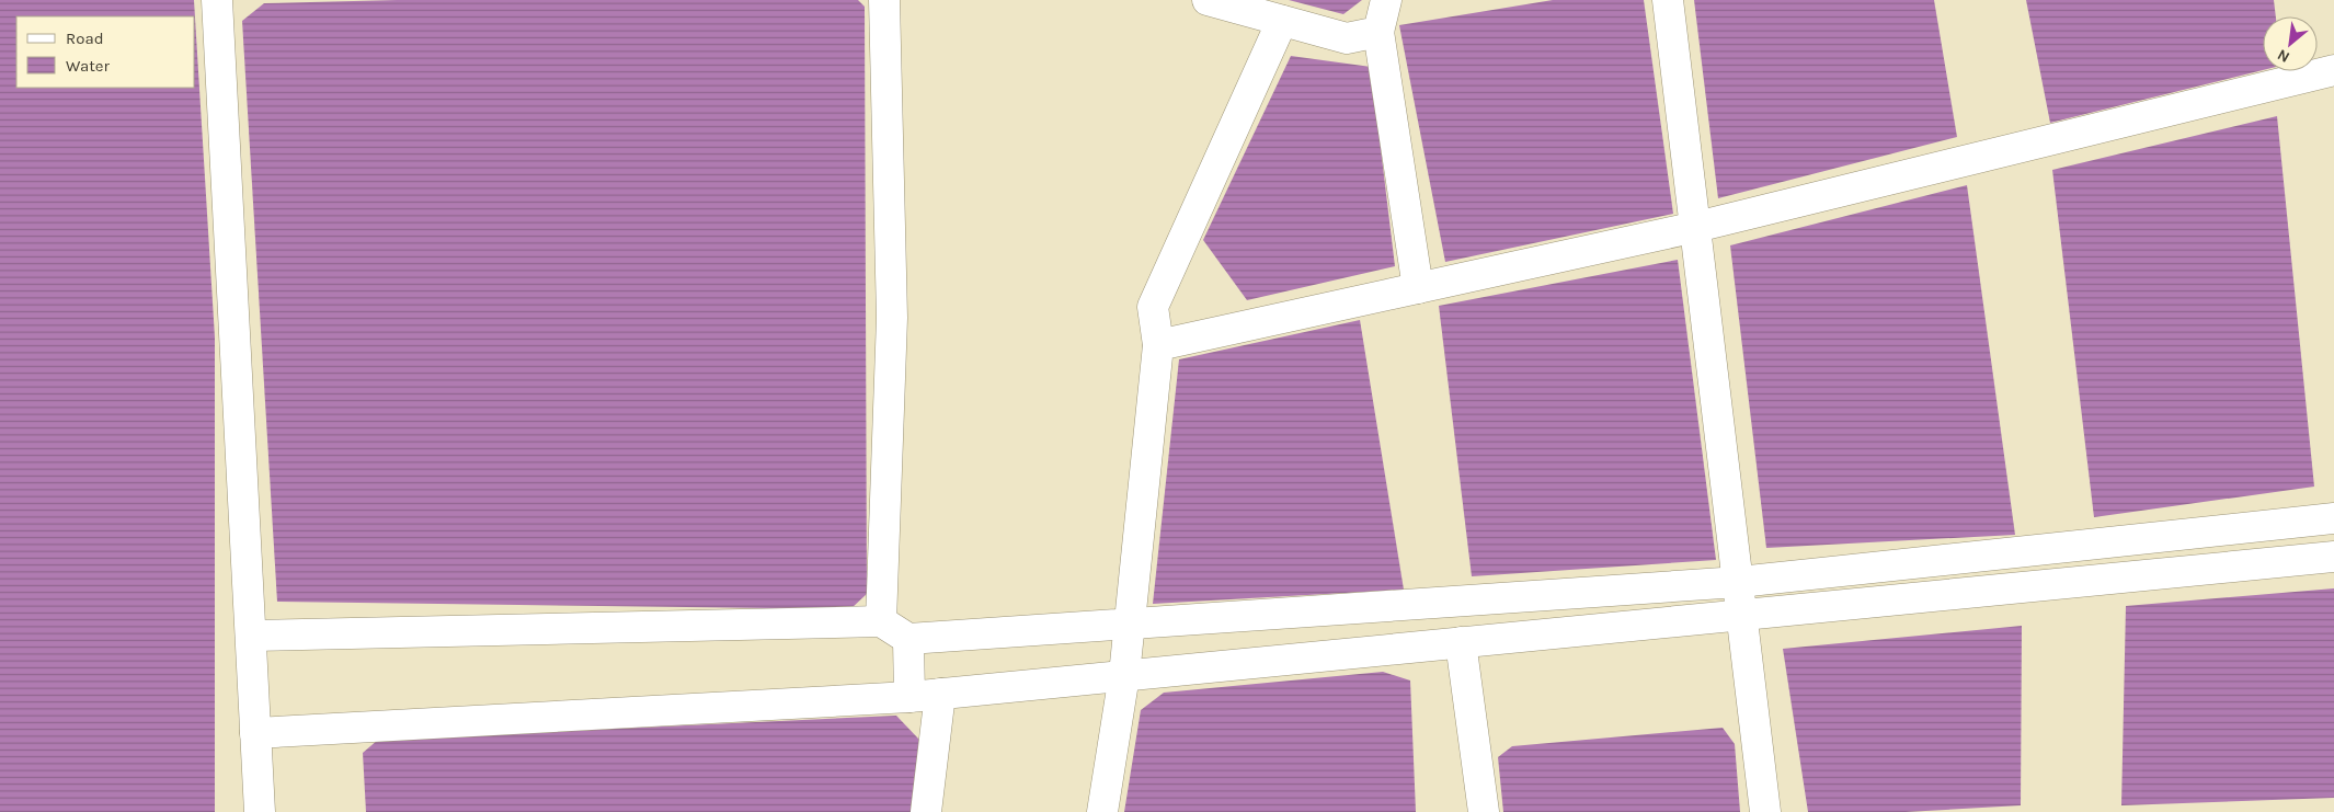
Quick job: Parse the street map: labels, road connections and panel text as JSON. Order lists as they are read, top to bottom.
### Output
{
  "legend": ["Road", "Water"],
  "north": "bottom left"
}
